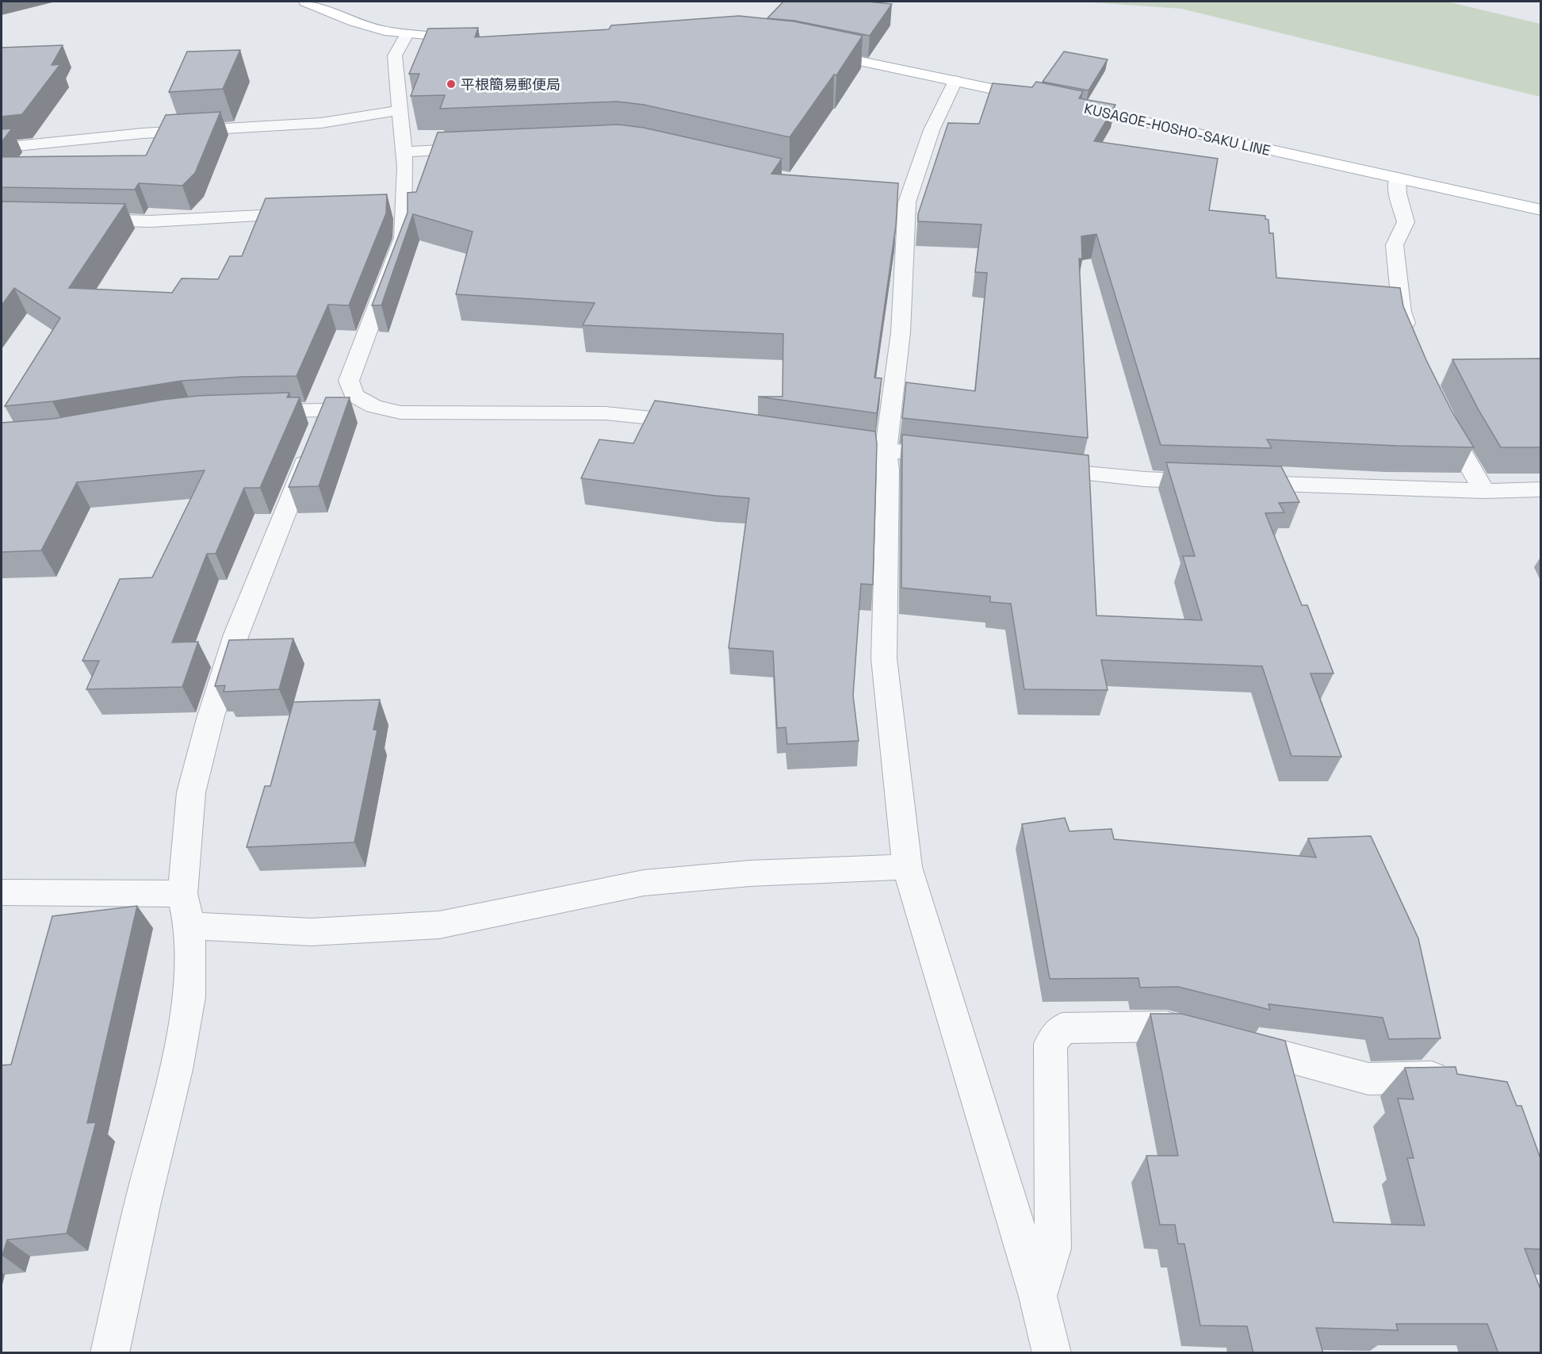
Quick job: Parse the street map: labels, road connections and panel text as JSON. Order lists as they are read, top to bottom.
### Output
{
  "streets": {
    "main road": ["KUSAGOE-HOSHO-SAKU LINE"]
  },
  "places": ["平根簡易郵便局"]
}
